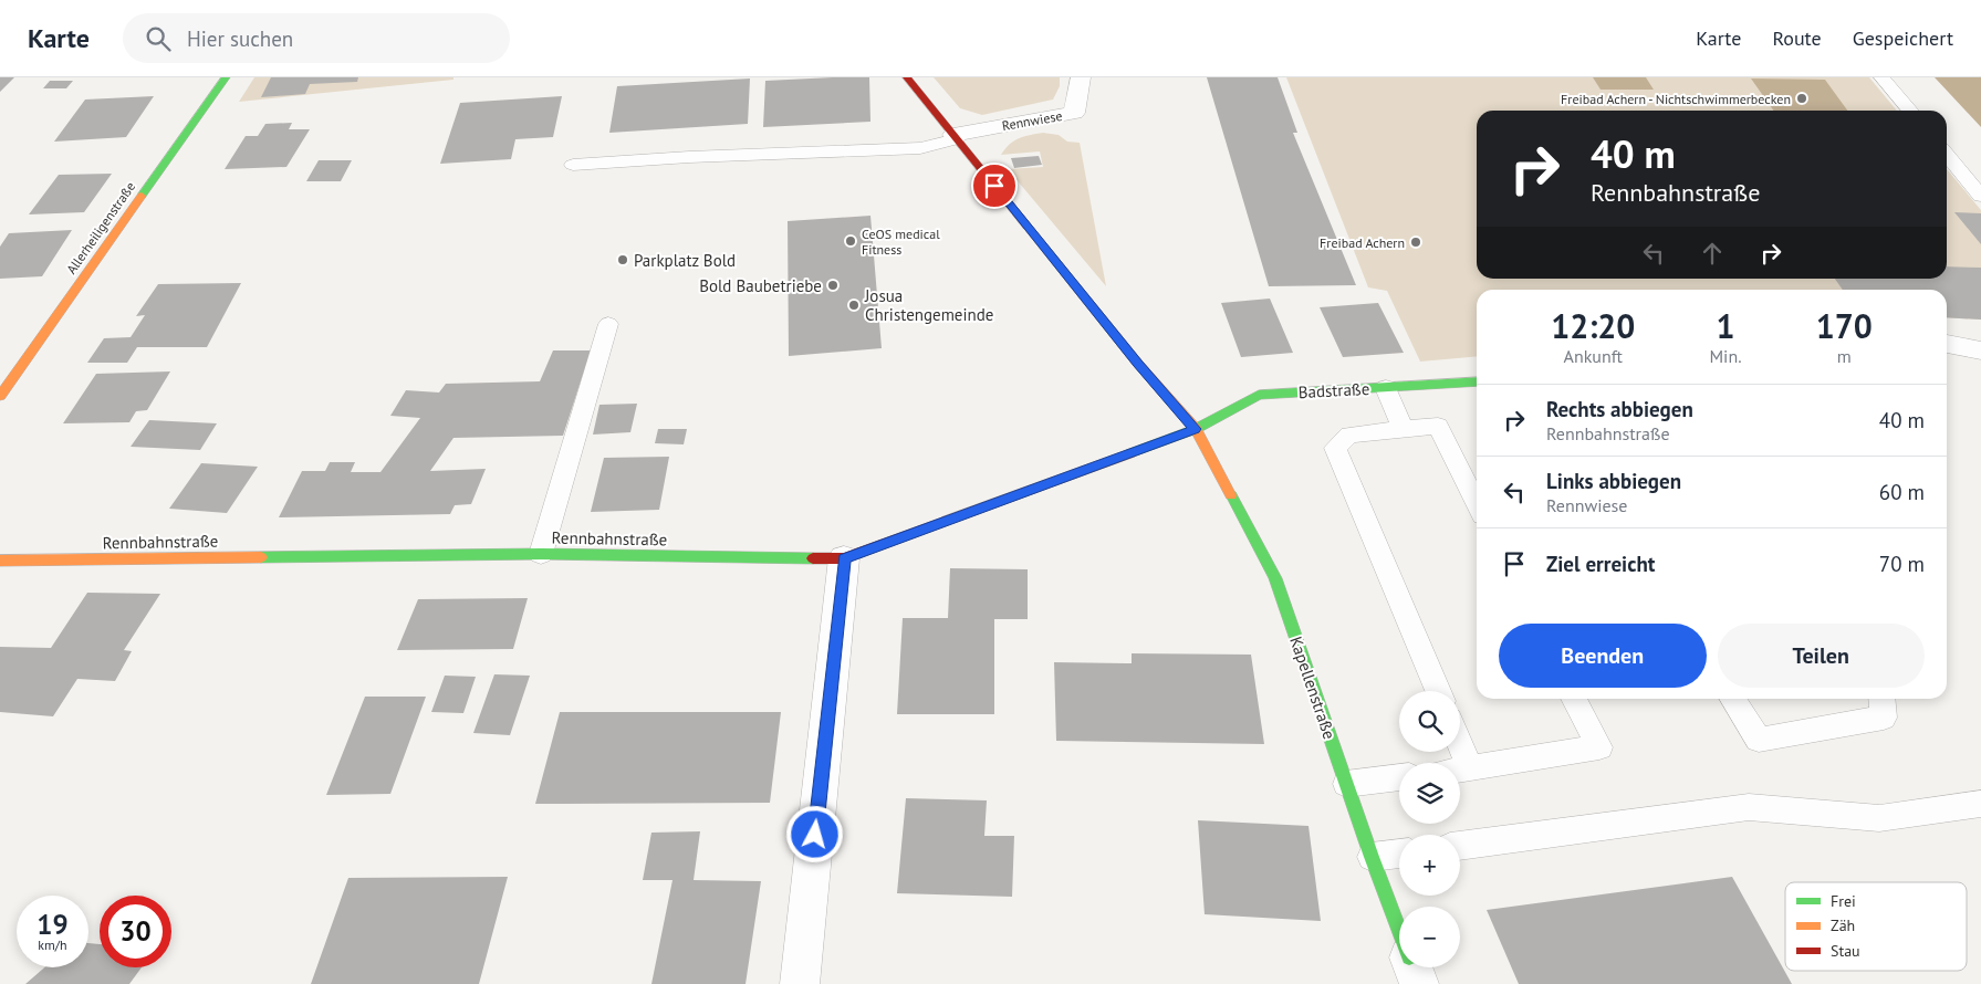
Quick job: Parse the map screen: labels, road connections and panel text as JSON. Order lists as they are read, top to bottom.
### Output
{
  "streets": {
    "street": [
      "Rennwiese",
      "Allerheiligenstraße",
      "Badstraße",
      "Rennbahnstraße",
      "Kapellenstraße"
    ]
  },
  "crossings": [
    ["Badstraße", "Rennbahnstraße"],
    ["Badstraße", "Kapellenstraße"],
    ["Rennbahnstraße", "Kapellenstraße"]
  ],
  "places": [
    "Freibad Achern - Nichtschwimmerbecken",
    "CeOS medical Fitness",
    "Freibad Achern",
    "Parkplatz Bold",
    "Bold Baubetriebe",
    "Josua Christengemeinde"
  ],
  "legend": ["Frei", "Zäh", "Stau"],
  "page": {
    "header": "Karte",
    "search": "Hier suchen",
    "nav": ["Karte", "Route", "Gespeichert"],
    "turn": ["40 m", "Rennbahnstraße"],
    "eta": [
      "12:20",
      "Ankunft",
      "1",
      "Min.",
      "170",
      "m"
    ],
    "list": [
      {
        "name": "Rechts abbiegen",
        "note": "Rennbahnstraße",
        "value": "40 m"
      },
      {
        "name": "Links abbiegen",
        "note": "Rennwiese",
        "value": "60 m"
      },
      {
        "name": "Ziel erreicht",
        "value": "70 m"
      }
    ],
    "buttons": ["Beenden", "Teilen"],
    "map_buttons": ["+", "−"],
    "speed": "19 km/h",
    "limit": "30"
  }
}
